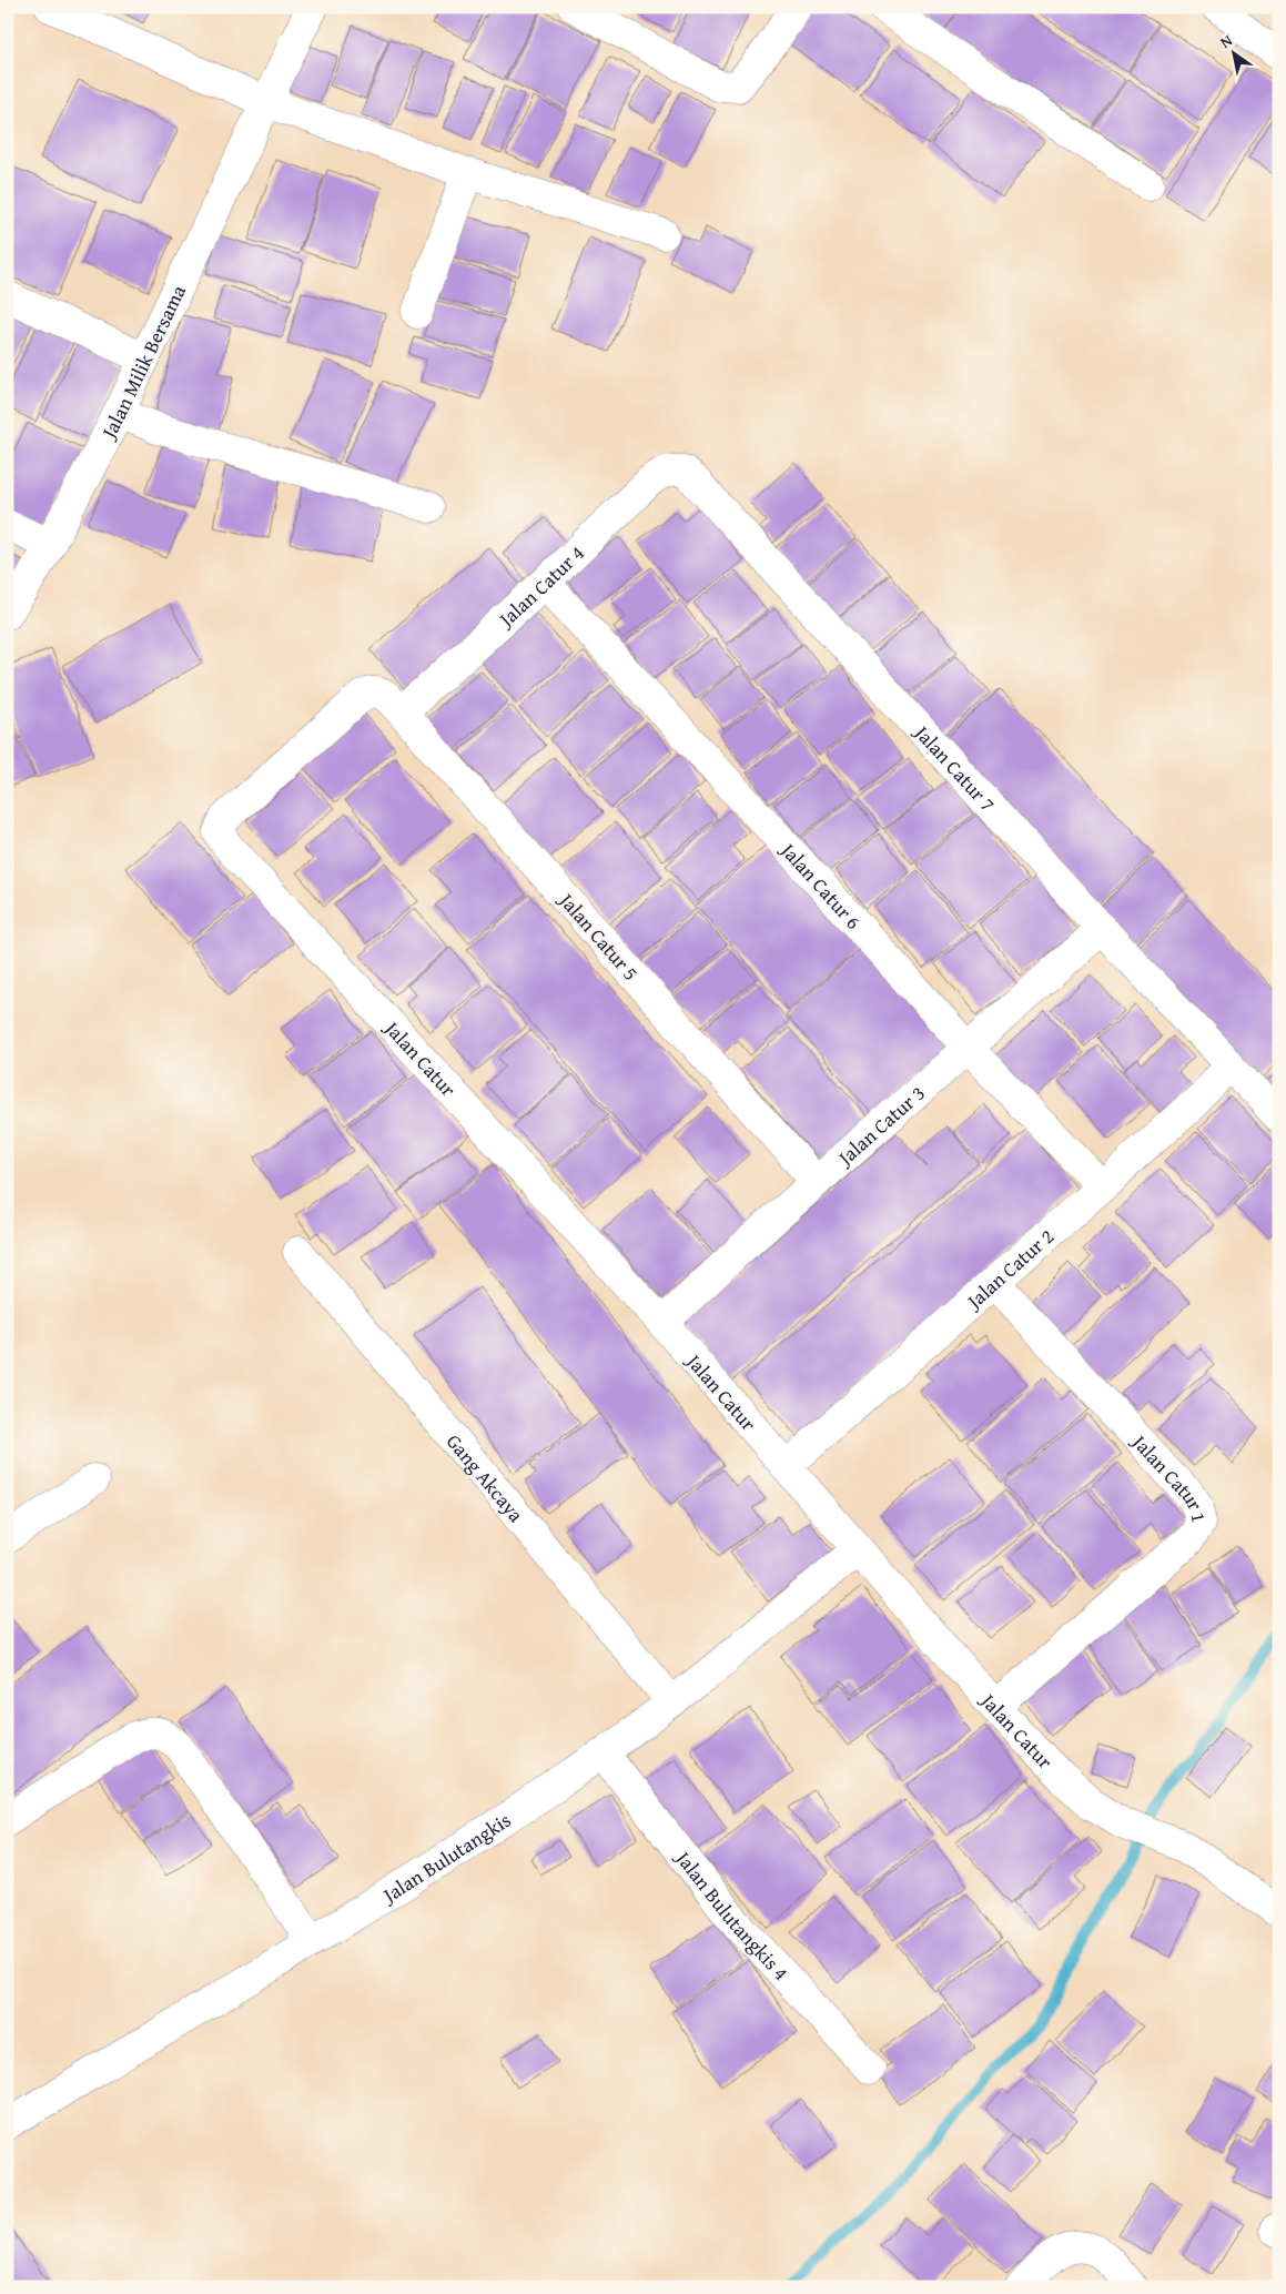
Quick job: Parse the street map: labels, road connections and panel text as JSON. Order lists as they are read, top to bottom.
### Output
{
  "streets": {
    "street": [
      "Jalan Milik Bersama",
      "Jalan Catur 4",
      "Jalan Catur 7",
      "Jalan Catur 6",
      "Jalan Catur 5",
      "Jalan Catur",
      "Jalan Catur 3",
      "Jalan Catur 2",
      "Gang Akcaya",
      "Jalan Catur 1",
      "Jalan Bulutangkis",
      "Jalan Bulutangkis 4"
    ]
  },
  "crossings": [
    ["Jalan Catur 4", "Jalan Catur 7"],
    ["Jalan Catur 4", "Jalan Catur 6"],
    ["Jalan Catur 4", "Jalan Catur 5"],
    ["Jalan Catur 4", "Jalan Catur"],
    ["Jalan Catur 7", "Jalan Catur 3"],
    ["Jalan Catur 7", "Jalan Catur 2"],
    ["Jalan Catur 6", "Jalan Catur 3"],
    ["Jalan Catur 6", "Jalan Catur 2"],
    ["Jalan Catur 5", "Jalan Catur"],
    ["Jalan Catur 5", "Jalan Catur 3"],
    ["Jalan Catur", "Jalan Catur 3"],
    ["Jalan Catur", "Jalan Catur 2"],
    ["Jalan Catur", "Jalan Catur 1"],
    ["Jalan Catur", "Jalan Bulutangkis"],
    ["Jalan Catur 2", "Jalan Catur 1"],
    ["Gang Akcaya", "Jalan Bulutangkis"],
    ["Jalan Bulutangkis", "Jalan Bulutangkis 4"]
  ],
  "north": "top left"
}
